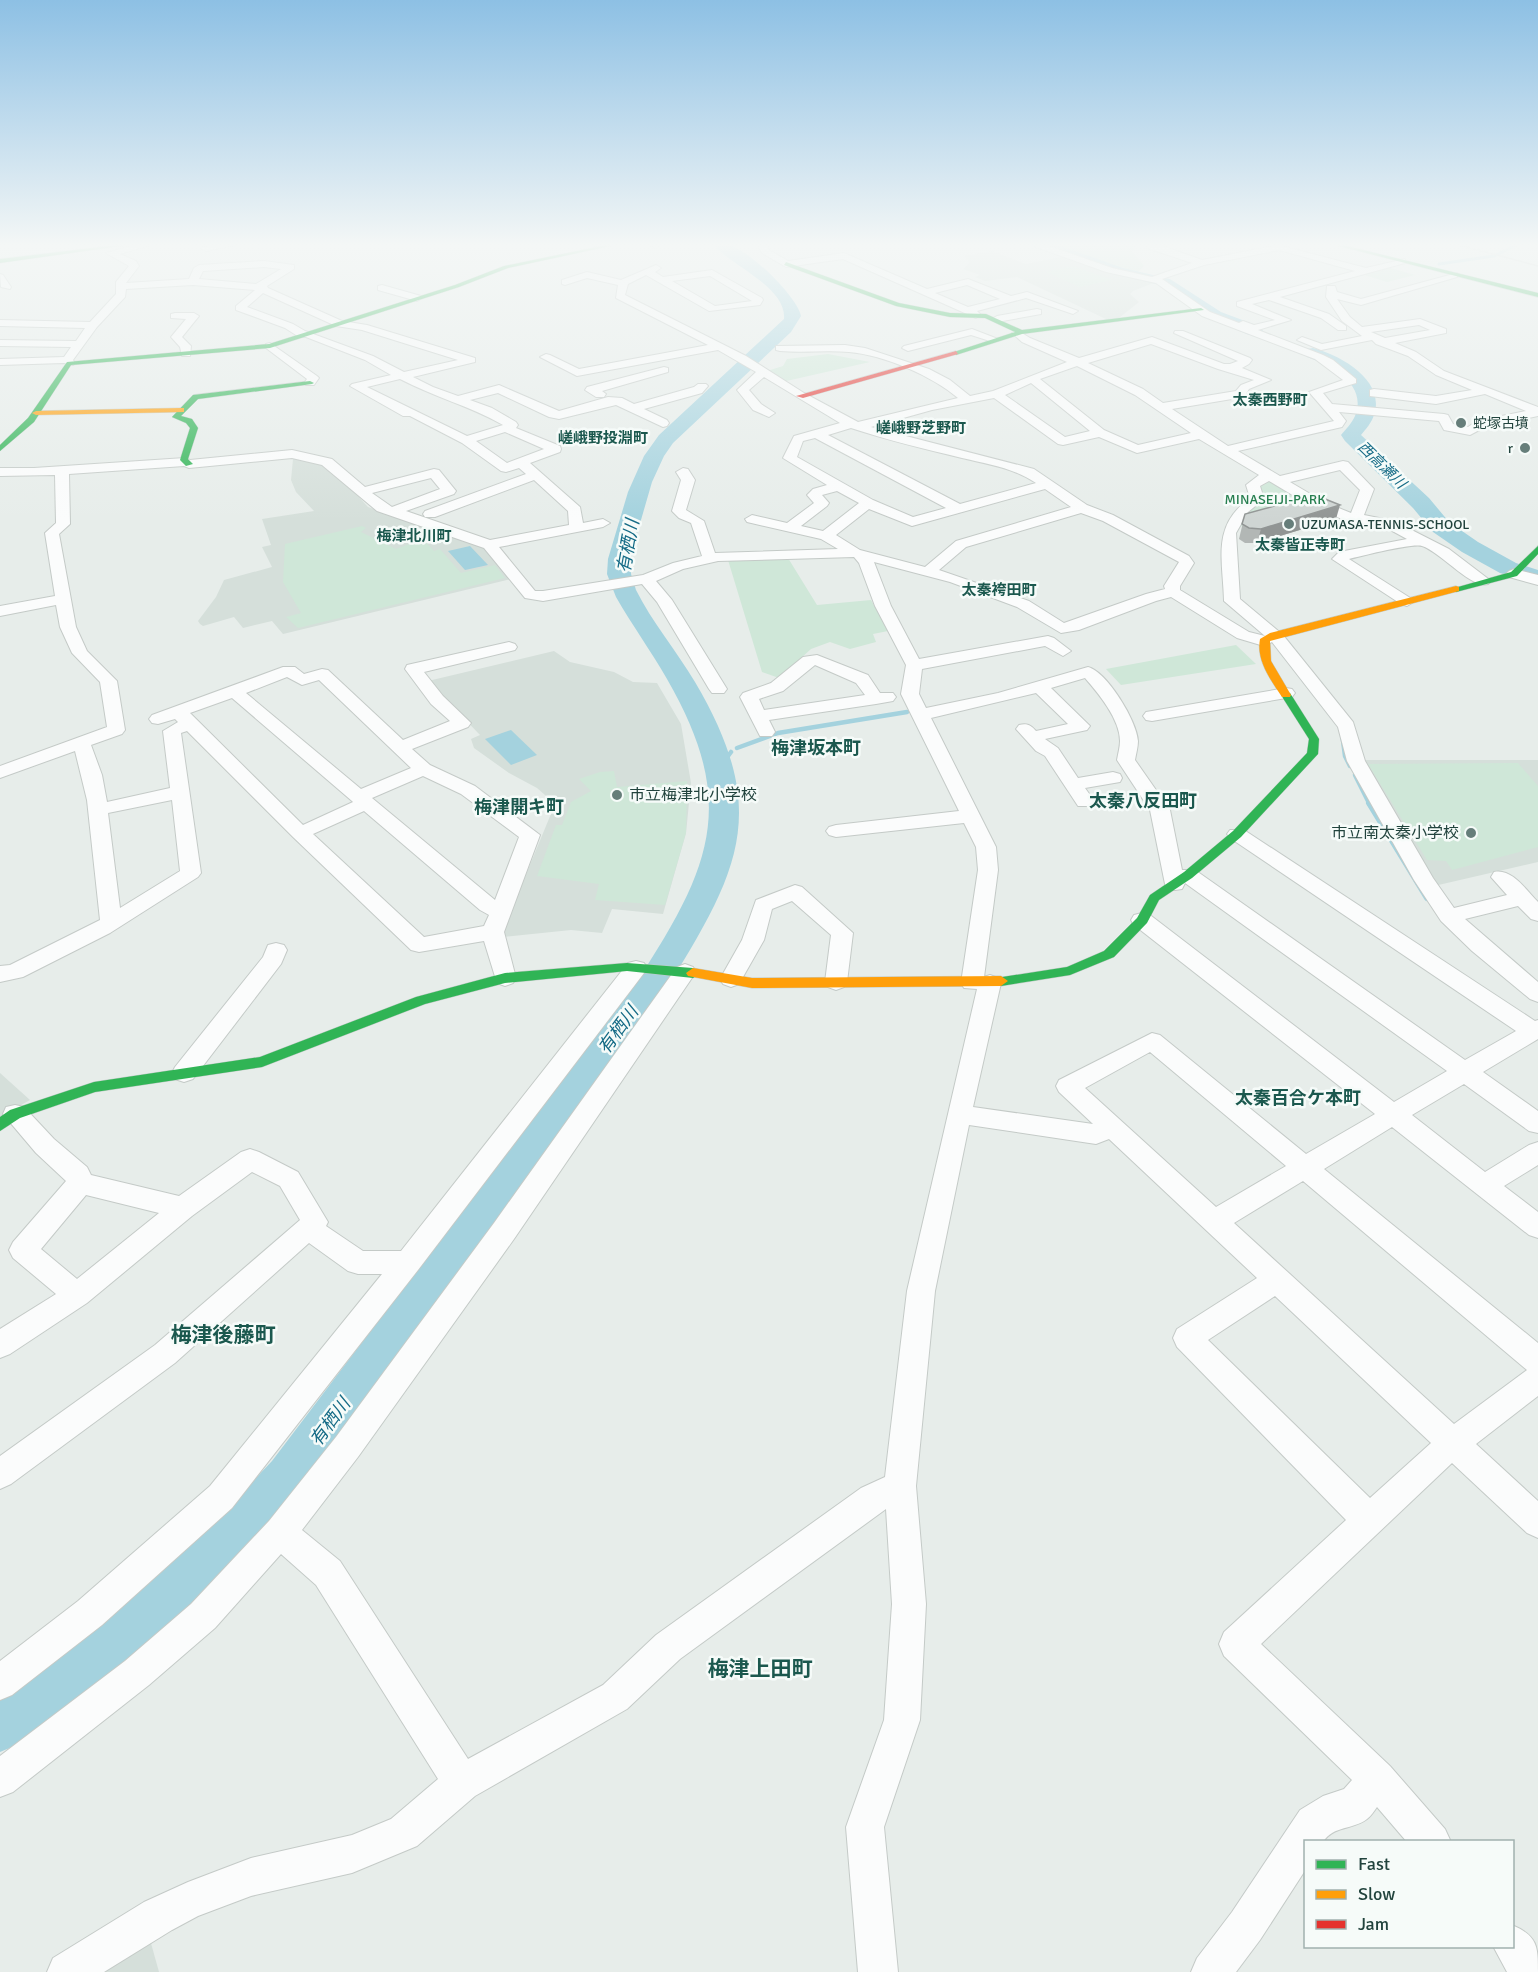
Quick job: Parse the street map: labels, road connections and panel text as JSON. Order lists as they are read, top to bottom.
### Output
{
  "districts": [
    "太秦西野町",
    "嵯峨野芝野町",
    "嵯峨野投淵町",
    "梅津北川町",
    "太秦皆正寺町",
    "太秦袴田町",
    "梅津坂本町",
    "太秦八反田町",
    "梅津開キ町",
    "太秦百合ケ本町",
    "梅津後藤町",
    "梅津上田町"
  ],
  "water": ["西高瀬川", "有栖川"],
  "parks": ["MINASEIJI-PARK"],
  "places": [
    "蛇塚古墳",
    "r",
    "UZUMASA-TENNIS-SCHOOL",
    "市立梅津北小学校",
    "市立南太秦小学校"
  ],
  "legend": ["Fast", "Slow", "Jam"]
}
